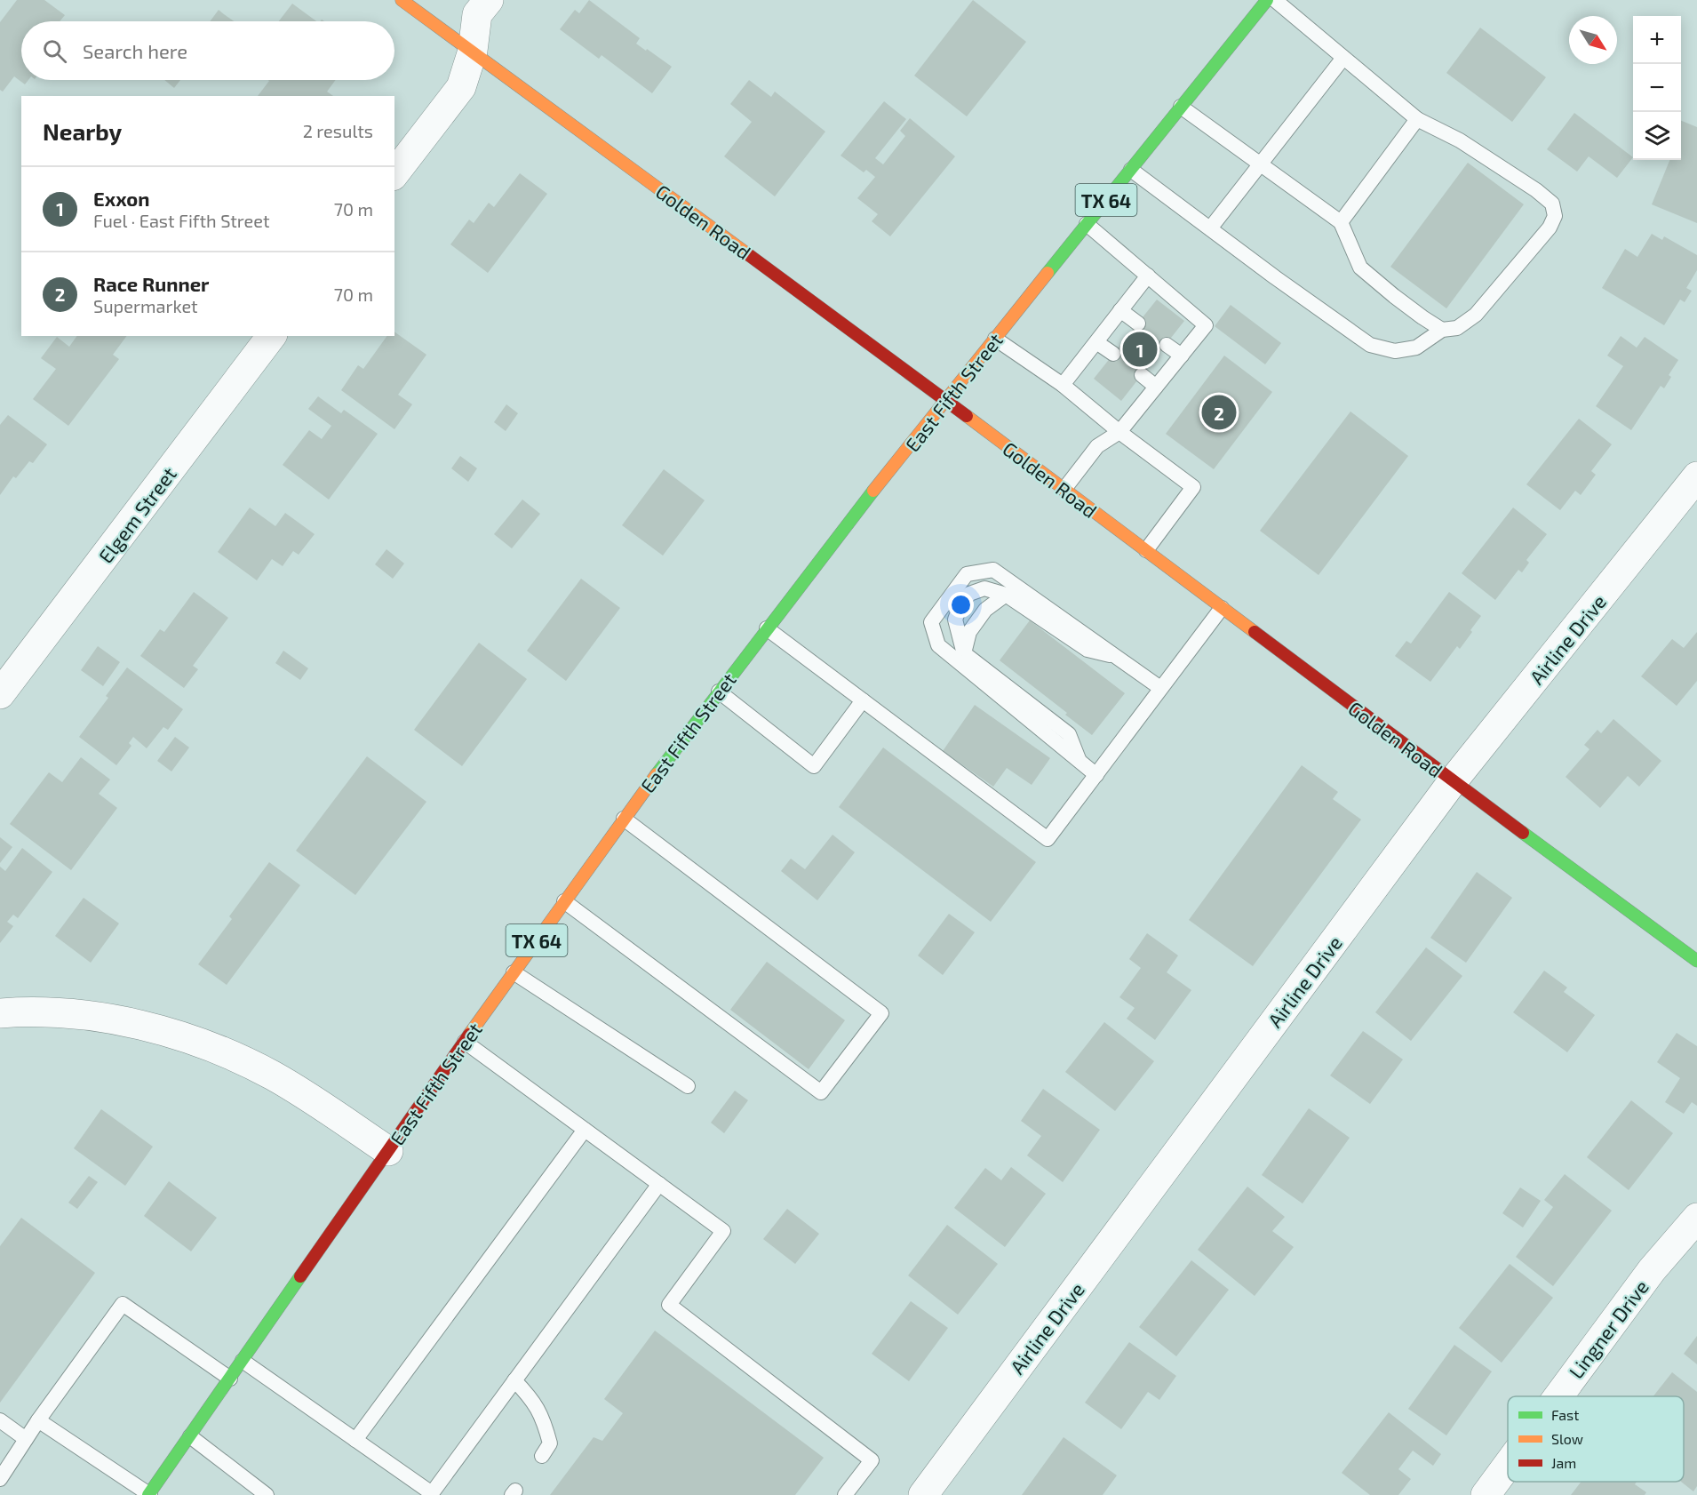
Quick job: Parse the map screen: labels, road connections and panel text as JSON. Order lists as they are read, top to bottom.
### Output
{
  "streets": {
    "main road": ["TX 64", "Golden Road", "East Fifth Street"],
    "street": ["Elgem Street", "Airline Drive", "Lingner Drive"]
  },
  "crossings": [
    ["Golden Road", "East Fifth Street"],
    ["Golden Road", "Airline Drive"]
  ],
  "legend": ["Fast", "Slow", "Jam"],
  "north": "bottom right",
  "page": {
    "map_buttons": ["+", "−"],
    "search": "Search here",
    "heading": ["Nearby", "2 results"],
    "list": [
      {
        "mark": "1",
        "name": "Exxon",
        "note": "Fuel · East Fifth Street",
        "value": "70 m"
      },
      {
        "mark": "2",
        "name": "Race Runner",
        "note": "Supermarket",
        "value": "70 m"
      }
    ],
    "pins": ["1", "2"]
  }
}
